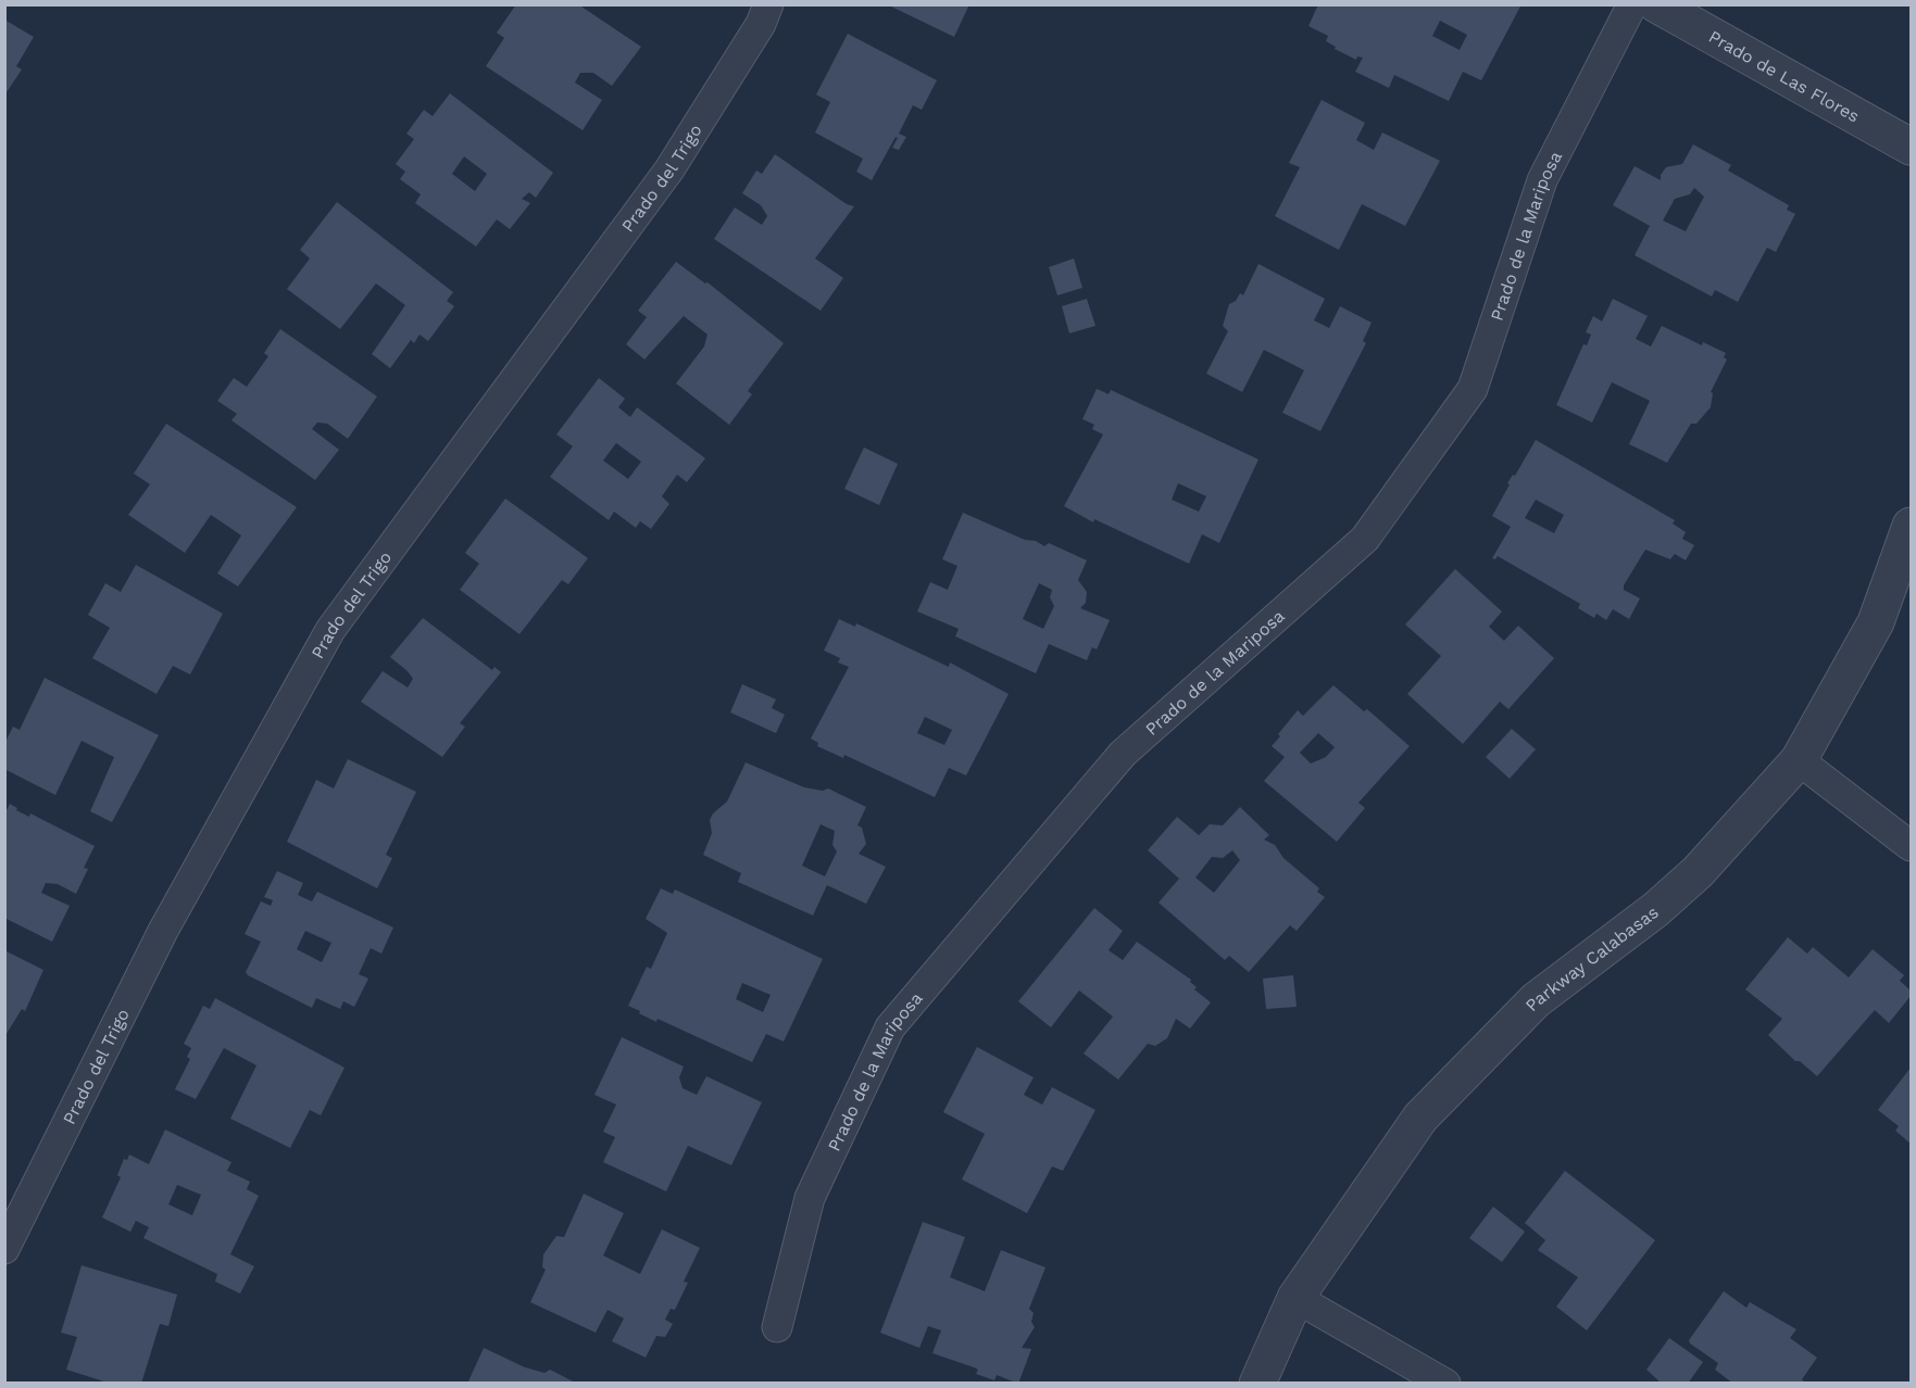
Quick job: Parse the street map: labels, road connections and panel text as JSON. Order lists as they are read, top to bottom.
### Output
{
  "streets": {
    "street": [
      "Prado de Las Flores",
      "Prado del Trigo",
      "Prado de la Mariposa",
      "Parkway Calabasas"
    ]
  }
}
